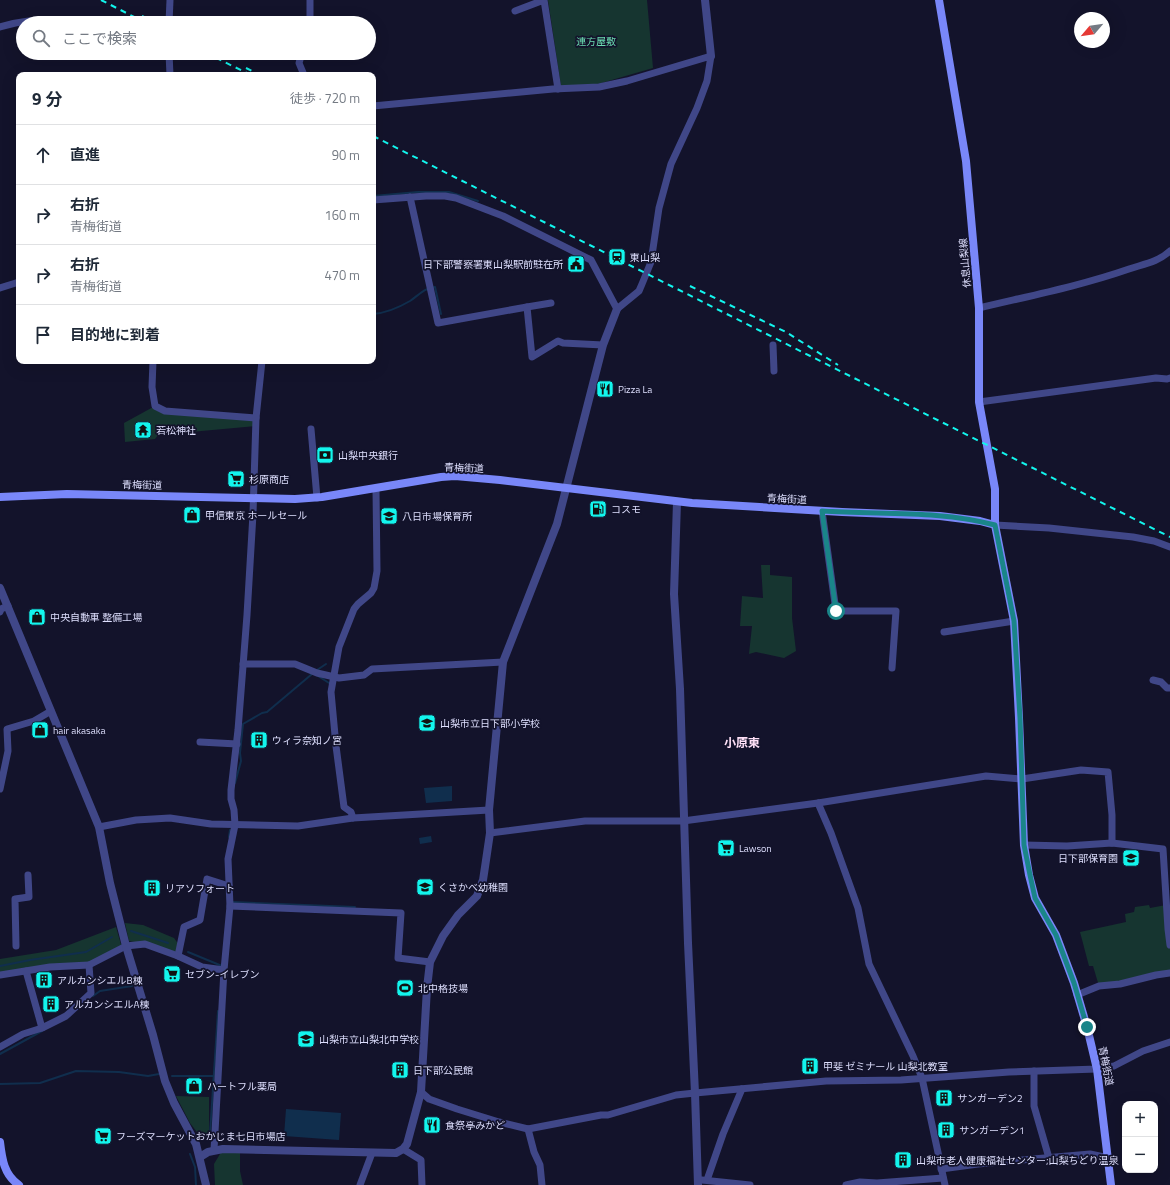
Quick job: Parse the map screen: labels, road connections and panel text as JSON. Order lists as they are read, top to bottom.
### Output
{
  "streets": {
    "main road": ["休息山梨線", "青梅街道"]
  },
  "crossings": [
    ["休息山梨線", "青梅街道"]
  ],
  "districts": ["小原東"],
  "parks": ["連方屋敷"],
  "places": {
    "station": ["東山梨"],
    "public building": ["日下部警察署東山梨駅前駐在所"],
    "restaurant": ["Pizza La", "食祭亭みかど"],
    "temple": ["若松神社"],
    "bank": ["山梨中央銀行"],
    "supermarket": [
      "杉原商店",
      "Lawson",
      "セブン-イレブン",
      "フーズマーケットおかじま七日市場店"
    ],
    "fuel station": ["コスモ"],
    "shop": [
      "甲信東京 ホールセール",
      "中央自動車 整備工場",
      "hair akasaka",
      "ハートフル薬局"
    ],
    "school or university": [
      "八日市場保育所",
      "山梨市立日下部小学校",
      "日下部保育園",
      "くさかべ幼稚園",
      "山梨市立山梨北中学校"
    ],
    "building": [
      "ウィラ奈知ノ宮",
      "リアソフォート",
      "アルカンシエルB棟",
      "アルカンシエルA棟",
      "甲斐 ゼミナール 山梨北教室",
      "日下部公民館",
      "サンガーデン2",
      "サンガーデン1",
      "山梨市老人健康福祉センター;山梨ちどり温泉"
    ],
    "sports": ["北中格技場"]
  },
  "north": "bottom left",
  "page": {
    "search": "ここで検索",
    "heading": ["9 分", "徒歩 · 720 m"],
    "list": [
      ["直進", "90 m"],
      ["右折", "青梅街道", "160 m"],
      ["右折", "青梅街道", "470 m"],
      "目的地に到着"
    ],
    "map_buttons": ["+", "−"]
  }
}
